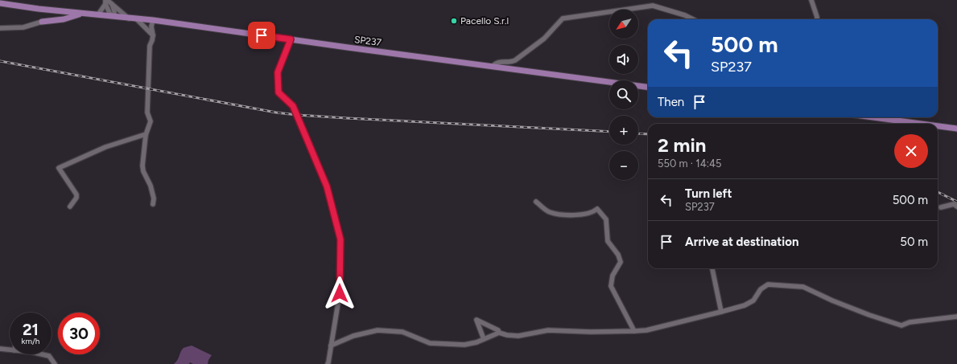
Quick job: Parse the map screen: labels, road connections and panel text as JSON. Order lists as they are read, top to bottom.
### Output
{
  "streets": {
    "main road": ["SP237"]
  },
  "places": ["Pacello S.r.l"],
  "north": "bottom left",
  "page": {
    "map_buttons": ["+", "−"],
    "turn": ["500 m", "SP237"],
    "then": "Then",
    "heading": ["2 min", "550 m · 14:45"],
    "list": [
      {
        "name": "Turn left",
        "note": "SP237",
        "value": "500 m"
      },
      {
        "name": "Arrive at destination",
        "value": "50 m"
      }
    ],
    "speed": "21 km/h",
    "limit": "30"
  }
}
